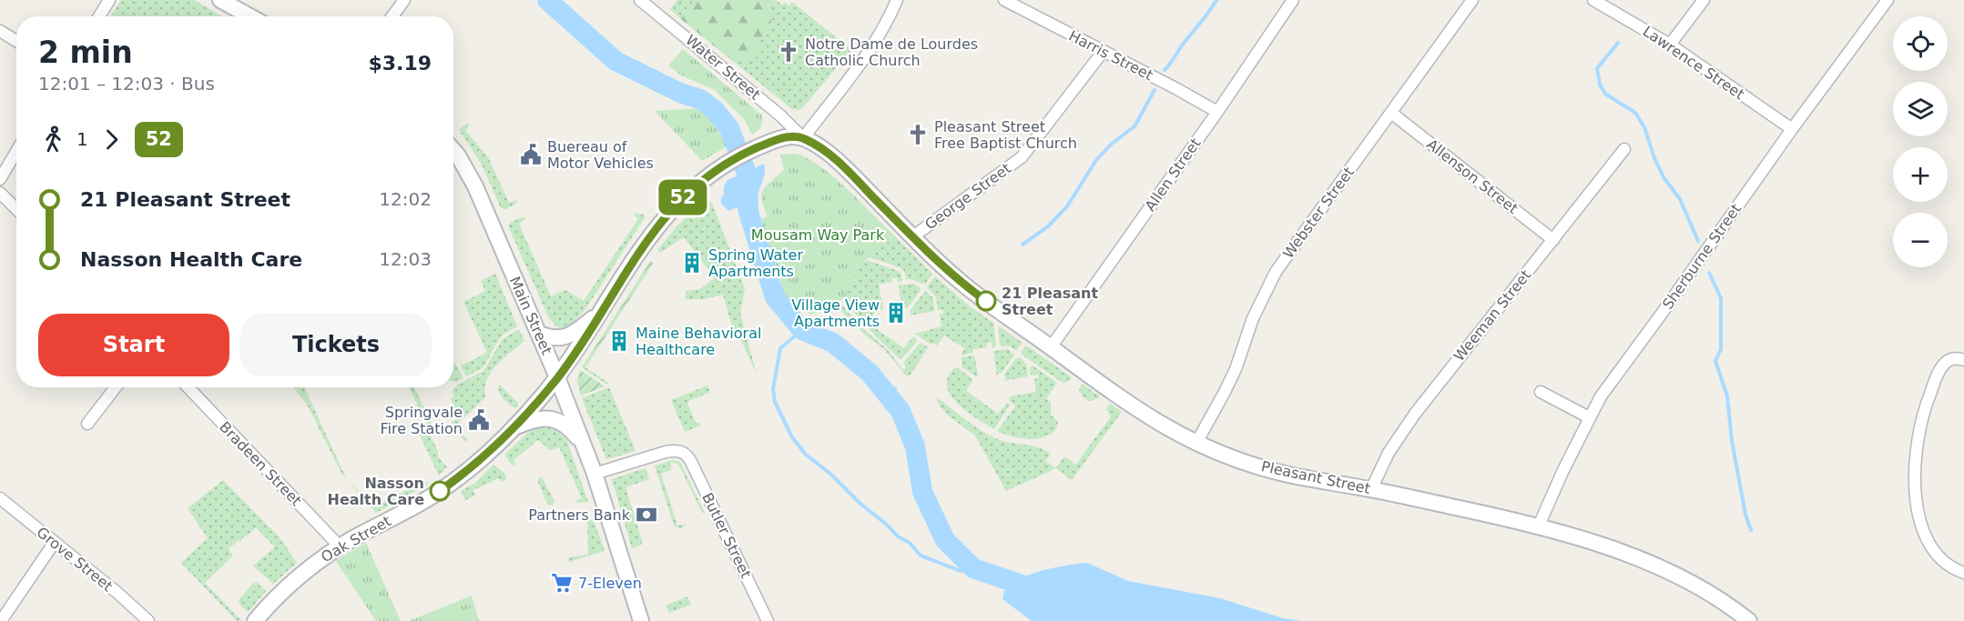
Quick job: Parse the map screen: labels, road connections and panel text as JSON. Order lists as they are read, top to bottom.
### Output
{
  "streets": {
    "main road": ["Main Street", "Pleasant Street", "Oak Street"],
    "street": [
      "Harris Street",
      "Lawrence Street",
      "Water Street",
      "Allen Street",
      "Allenson Street",
      "George Street",
      "Webster Street",
      "Sherburne Street",
      "Weeman Street",
      "Bradeen Street",
      "Butler Street",
      "Grove Street"
    ]
  },
  "crossings": [
    ["Harris Street", "Allen Street"],
    ["Harris Street", "George Street"],
    ["Lawrence Street", "Sherburne Street"],
    ["Water Street", "Pleasant Street"],
    ["Water Street", "Oak Street"],
    ["Allen Street", "Pleasant Street"],
    ["Allenson Street", "Webster Street"],
    ["Allenson Street", "Weeman Street"],
    ["George Street", "Pleasant Street"],
    ["Webster Street", "Pleasant Street"],
    ["Sherburne Street", "Pleasant Street"],
    ["Main Street", "Butler Street"],
    ["Main Street", "Oak Street"],
    ["Weeman Street", "Pleasant Street"],
    ["Bradeen Street", "Oak Street"],
    ["Pleasant Street", "Oak Street"]
  ],
  "parks": ["Mousam Way Park"],
  "places": {
    "church": ["Notre Dame de Lourdes Catholic Church", "Pleasant Street Free Baptist Church"],
    "public building": ["Buereau of Motor Vehicles", "Springvale Fire Station"],
    "building": ["Spring Water Apartments", "Village View Apartments", "Maine Behavioral Healthcare"],
    "other": ["21 Pleasant Street", "Nasson Health Care"],
    "bank": ["Partners Bank"],
    "supermarket": ["7-Eleven"]
  },
  "lines": ["bus line 52"],
  "page": {
    "on_map": "52",
    "map_buttons": ["+", "−"],
    "heading": ["2 min", "12:01 – 12:03 · Bus", "$3.19"],
    "legs": ["1", "52"],
    "list": [
      {
        "name": "21 Pleasant Street",
        "value": "12:02"
      },
      {
        "name": "Nasson Health Care",
        "value": "12:03"
      }
    ],
    "buttons": ["Start", "Tickets"]
  }
}
